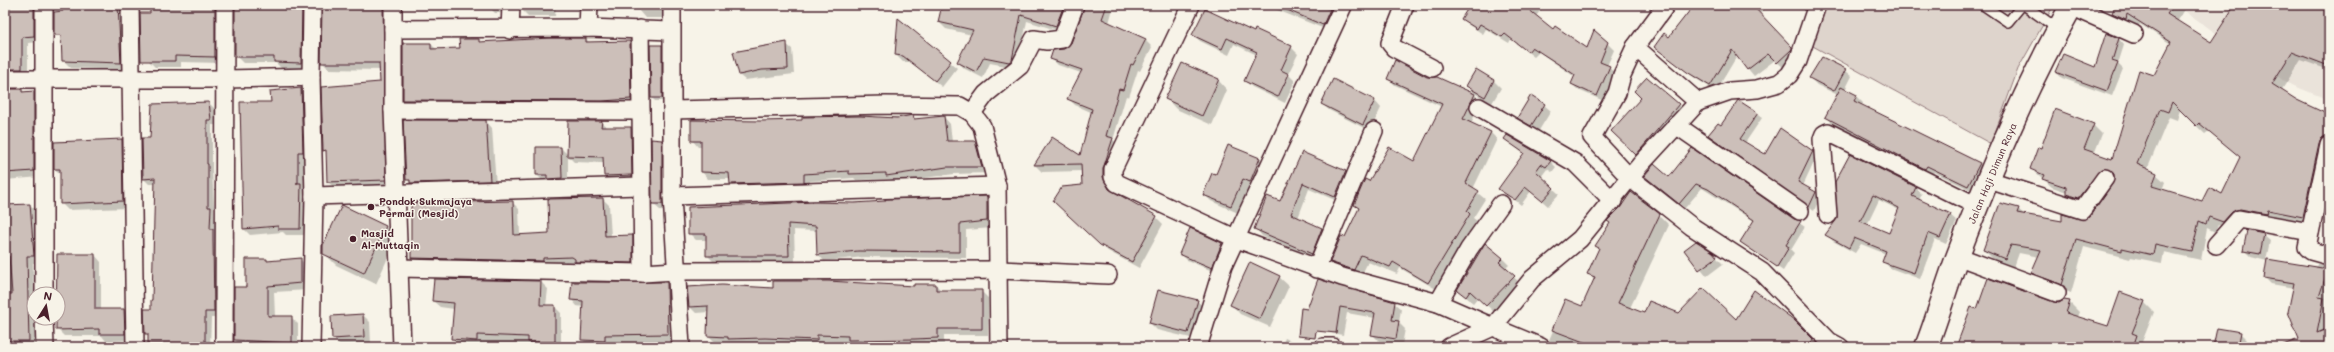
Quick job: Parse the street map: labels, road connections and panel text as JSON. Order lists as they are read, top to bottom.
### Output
{
  "streets": {
    "street": ["Jalan Haji Dimun Raya"]
  },
  "places": ["Pondok Sukmajaya Permai (Mesjid)", "Masjid Al-Muttaqin"],
  "north": "top"
}
